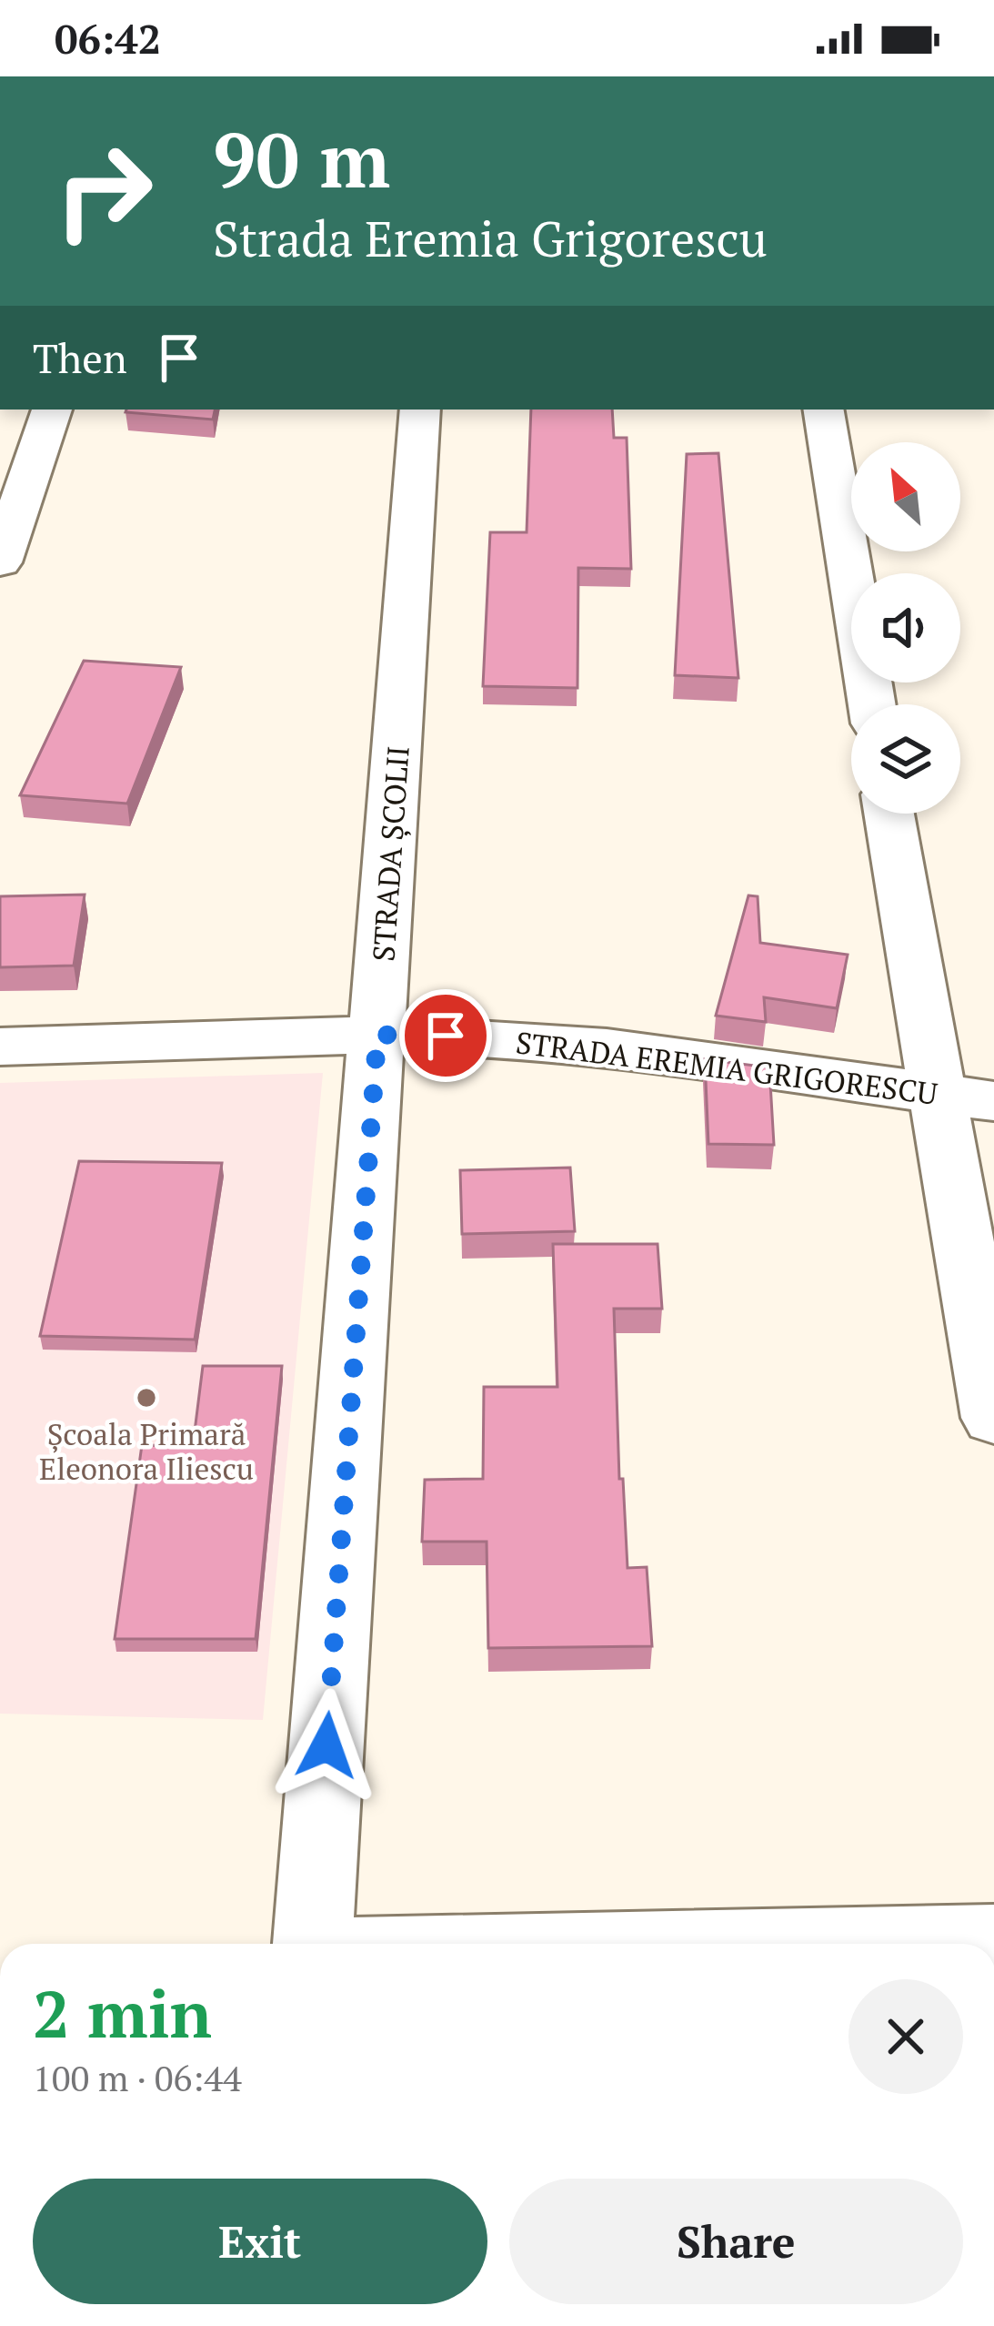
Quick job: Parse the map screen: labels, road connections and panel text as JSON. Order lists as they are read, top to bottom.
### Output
{
  "streets": {
    "street": ["STRADA ȘCOLII", "STRADA EREMIA GRIGORESCU"]
  },
  "crossings": [
    ["STRADA ȘCOLII", "STRADA EREMIA GRIGORESCU"]
  ],
  "places": ["Școala Primară Eleonora Iliescu"],
  "north": "top left",
  "page": {
    "status": "06:42",
    "turn": ["90 m", "Strada Eremia Grigorescu"],
    "then": "Then",
    "heading": ["2 min", "100 m · 06:44"],
    "buttons": ["Exit", "Share"]
  }
}
